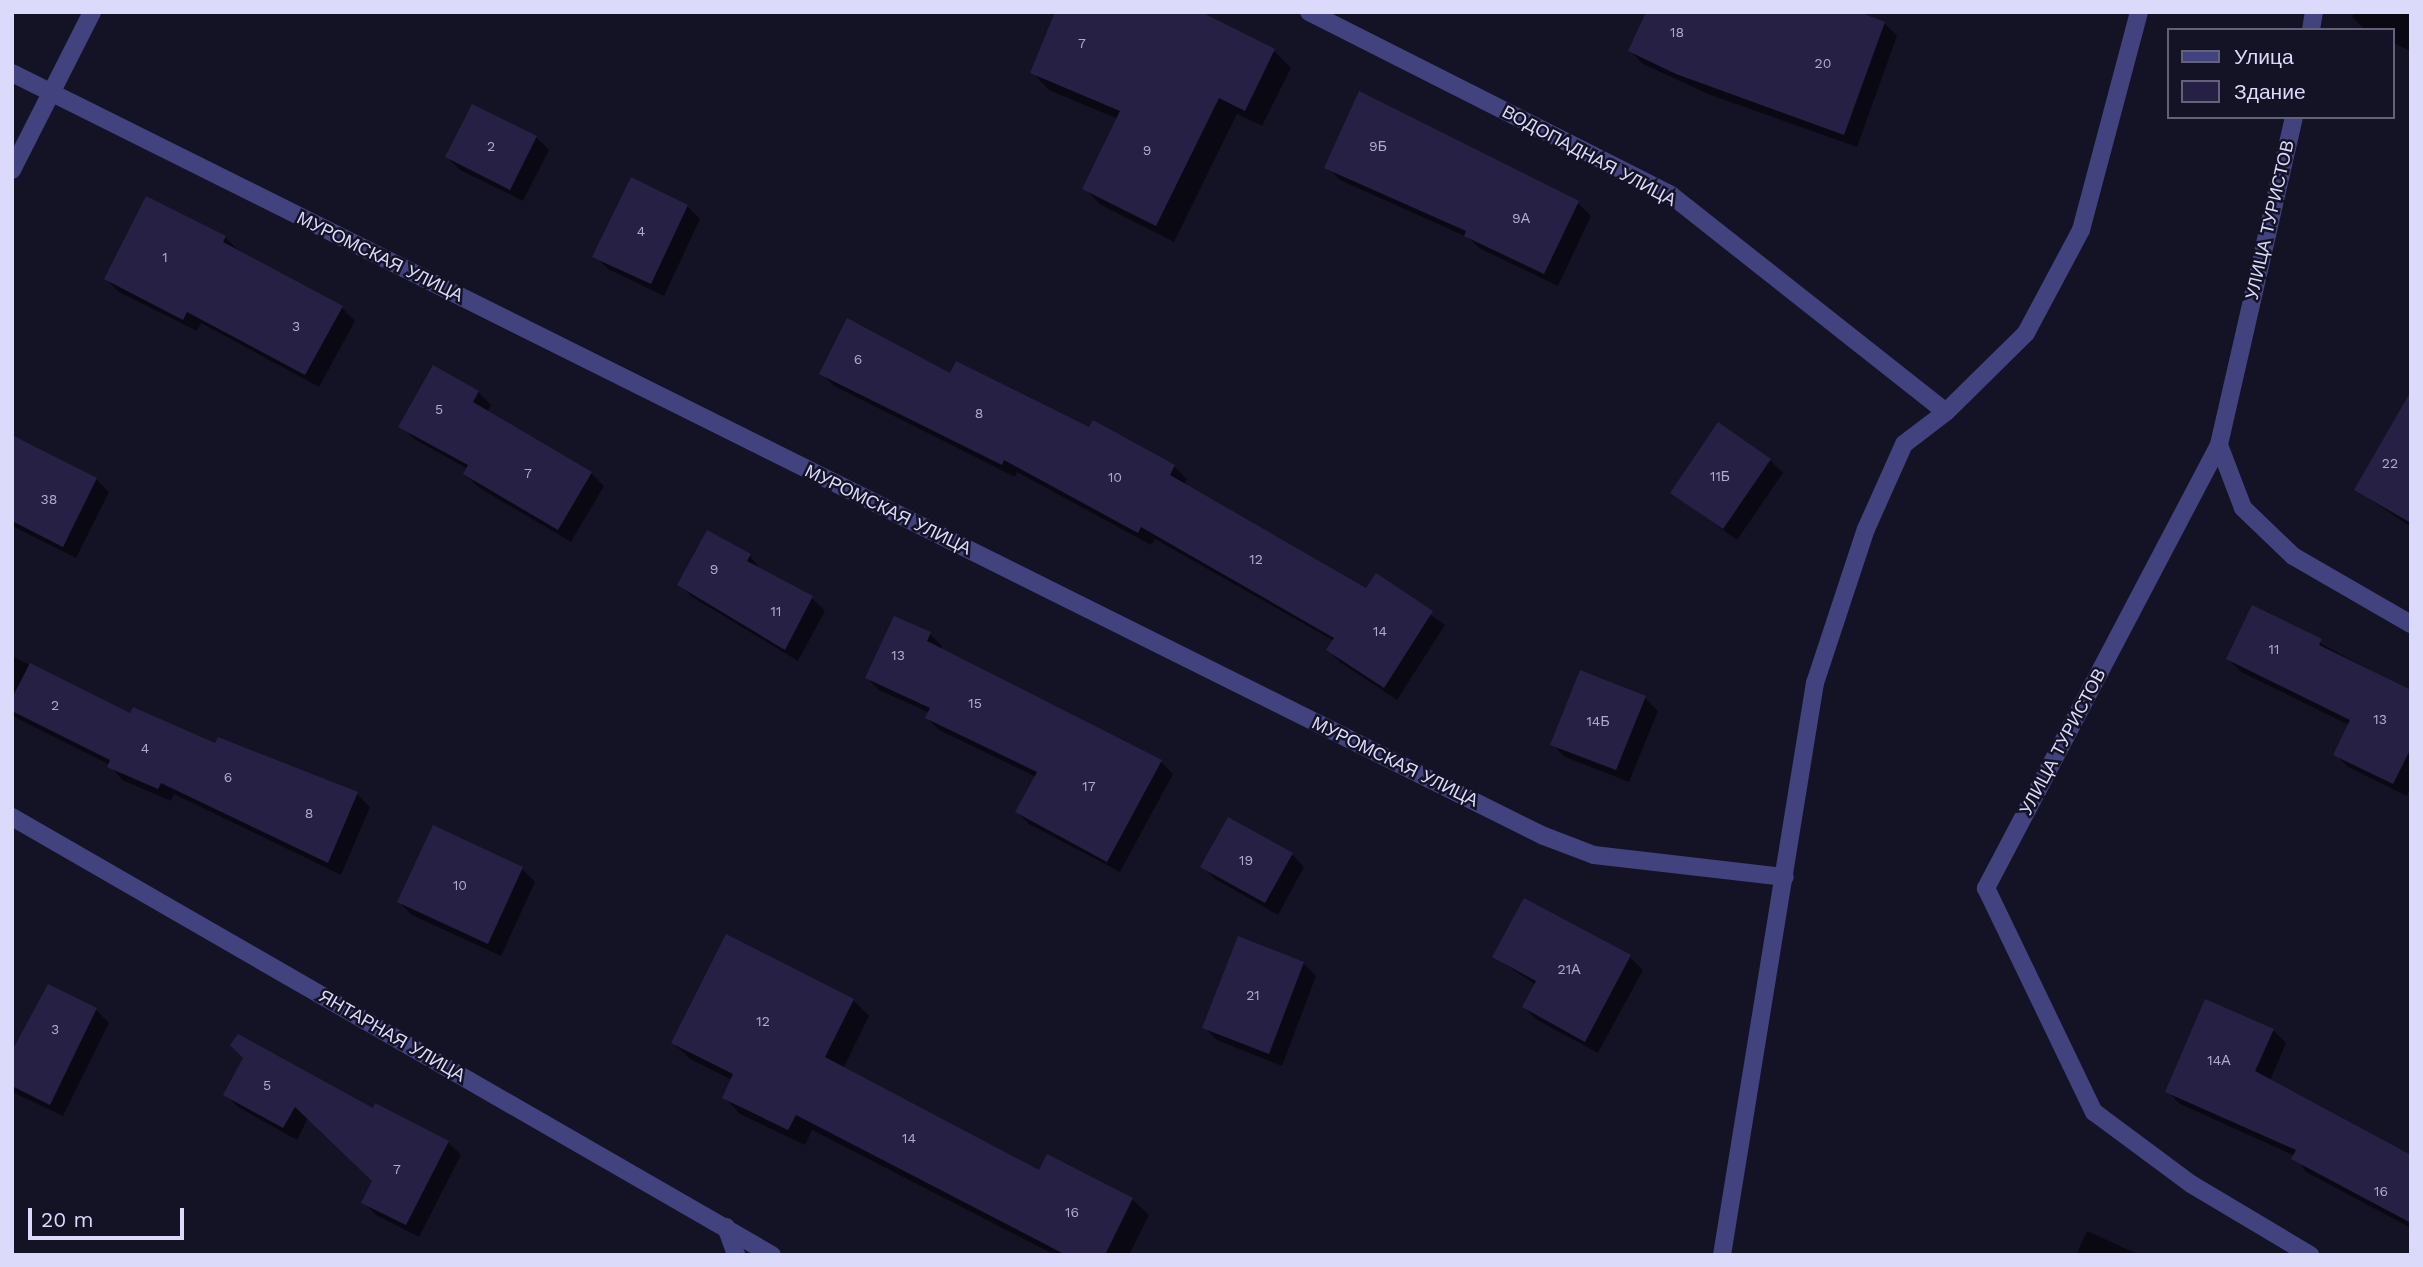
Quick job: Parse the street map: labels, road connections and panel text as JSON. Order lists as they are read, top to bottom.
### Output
{
  "streets": {
    "street": [
      "ВОДОПАДНАЯ УЛИЦА",
      "УЛИЦА ТУРИСТОВ",
      "МУРОМСКАЯ УЛИЦА",
      "ЯНТАРНАЯ УЛИЦА"
    ]
  },
  "house_numbers": [
    "18",
    "7",
    "20",
    "2",
    "9Б",
    "9",
    "9А",
    "4",
    "1",
    "3",
    "6",
    "5",
    "8",
    "22",
    "7",
    "11Б",
    "10",
    "38",
    "12",
    "9",
    "11",
    "14",
    "11",
    "13",
    "15",
    "2",
    "13",
    "14Б",
    "4",
    "6",
    "17",
    "8",
    "19",
    "10",
    "21А",
    "21",
    "12",
    "3",
    "14А",
    "5",
    "14",
    "7",
    "16",
    "16"
  ],
  "legend": ["Улица", "Здание"],
  "scale_bar": "20 m"
}
